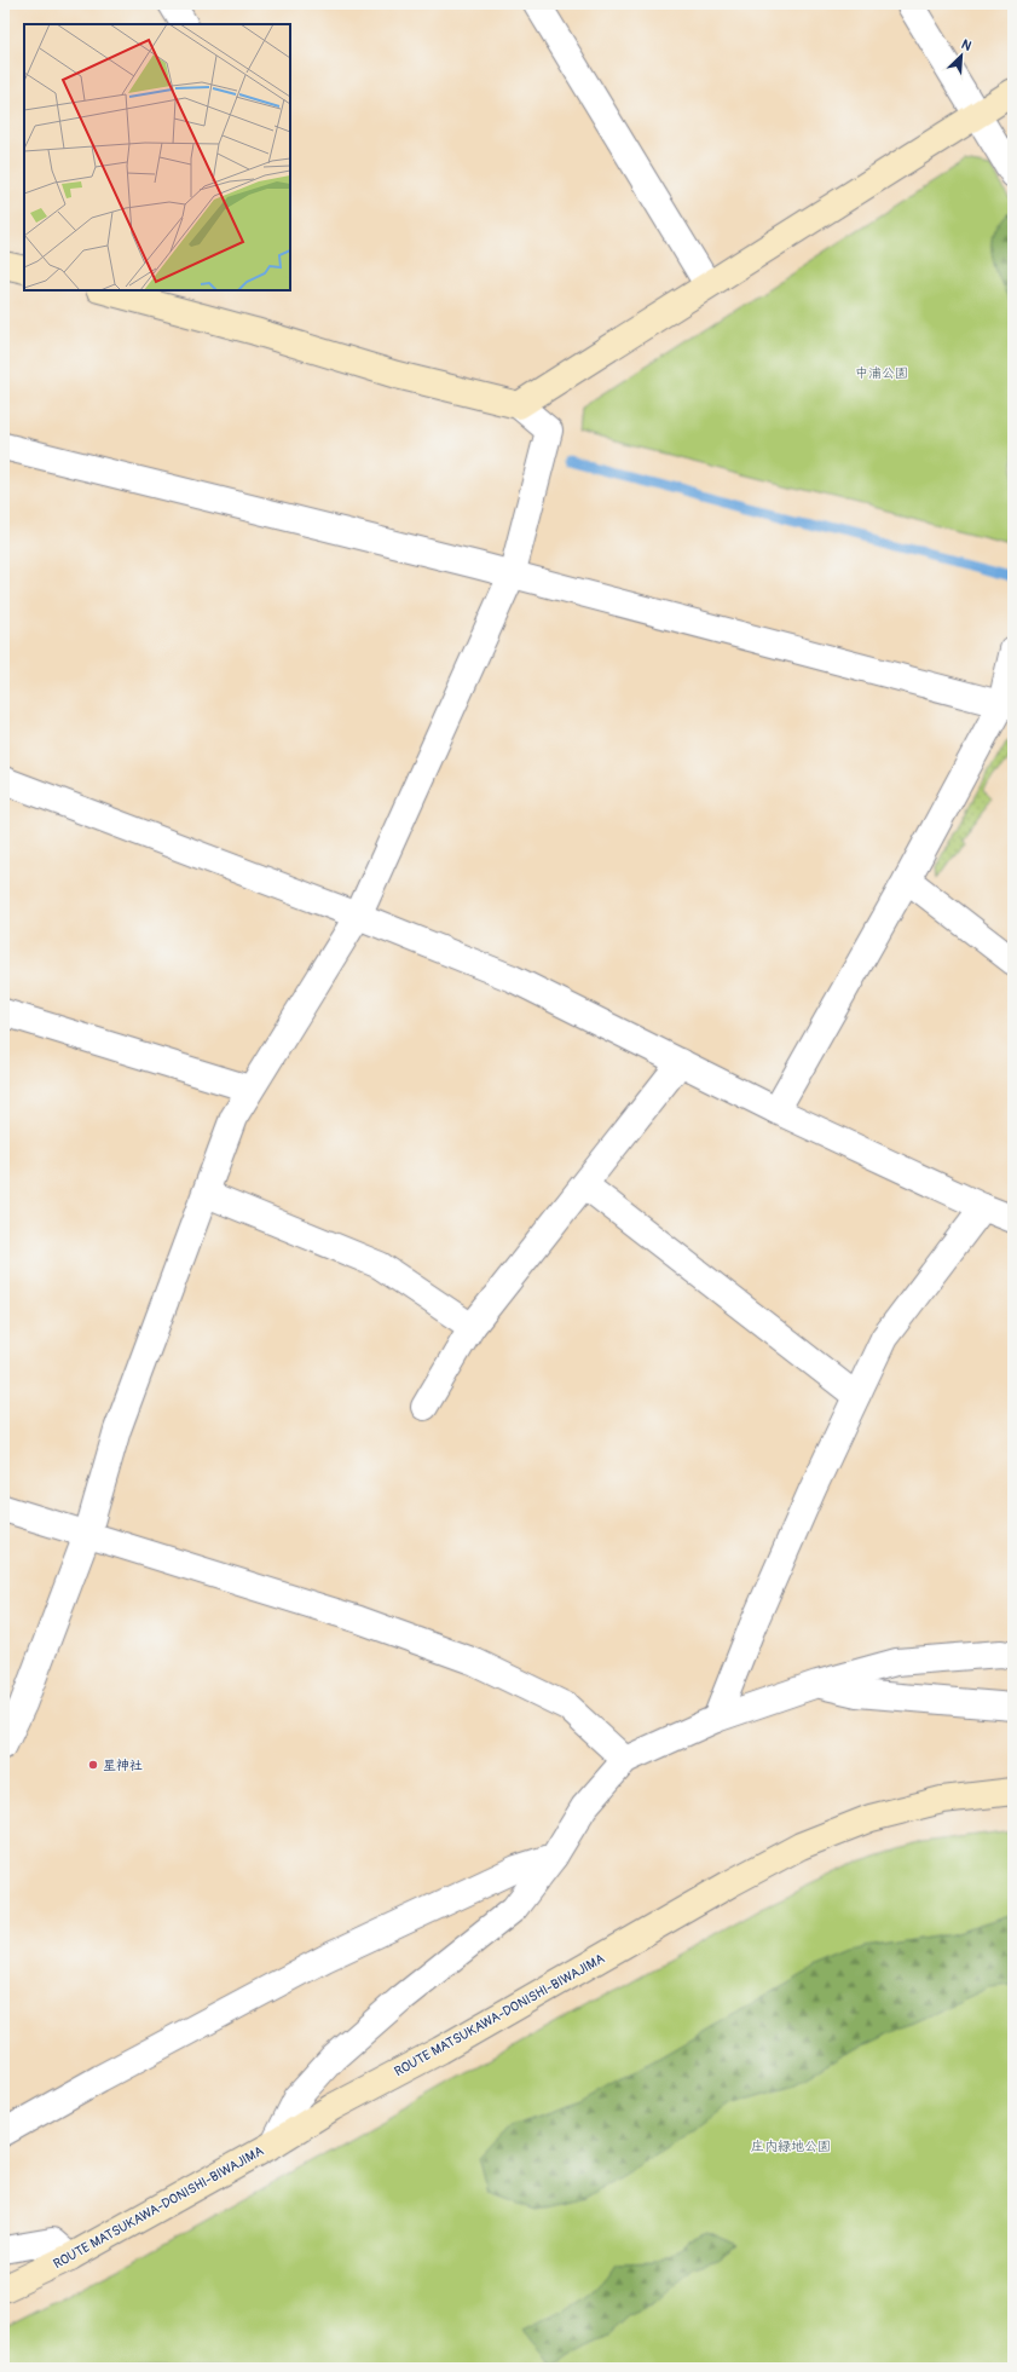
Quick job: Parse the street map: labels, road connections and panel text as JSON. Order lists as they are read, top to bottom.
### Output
{
  "streets": {
    "main road": ["ROUTE MATSUKAWA-DONISHI-BIWAJIMA"]
  },
  "parks": ["中浦公園", "庄内緑地公園"],
  "places": ["星神社"],
  "north": "top right"
}
